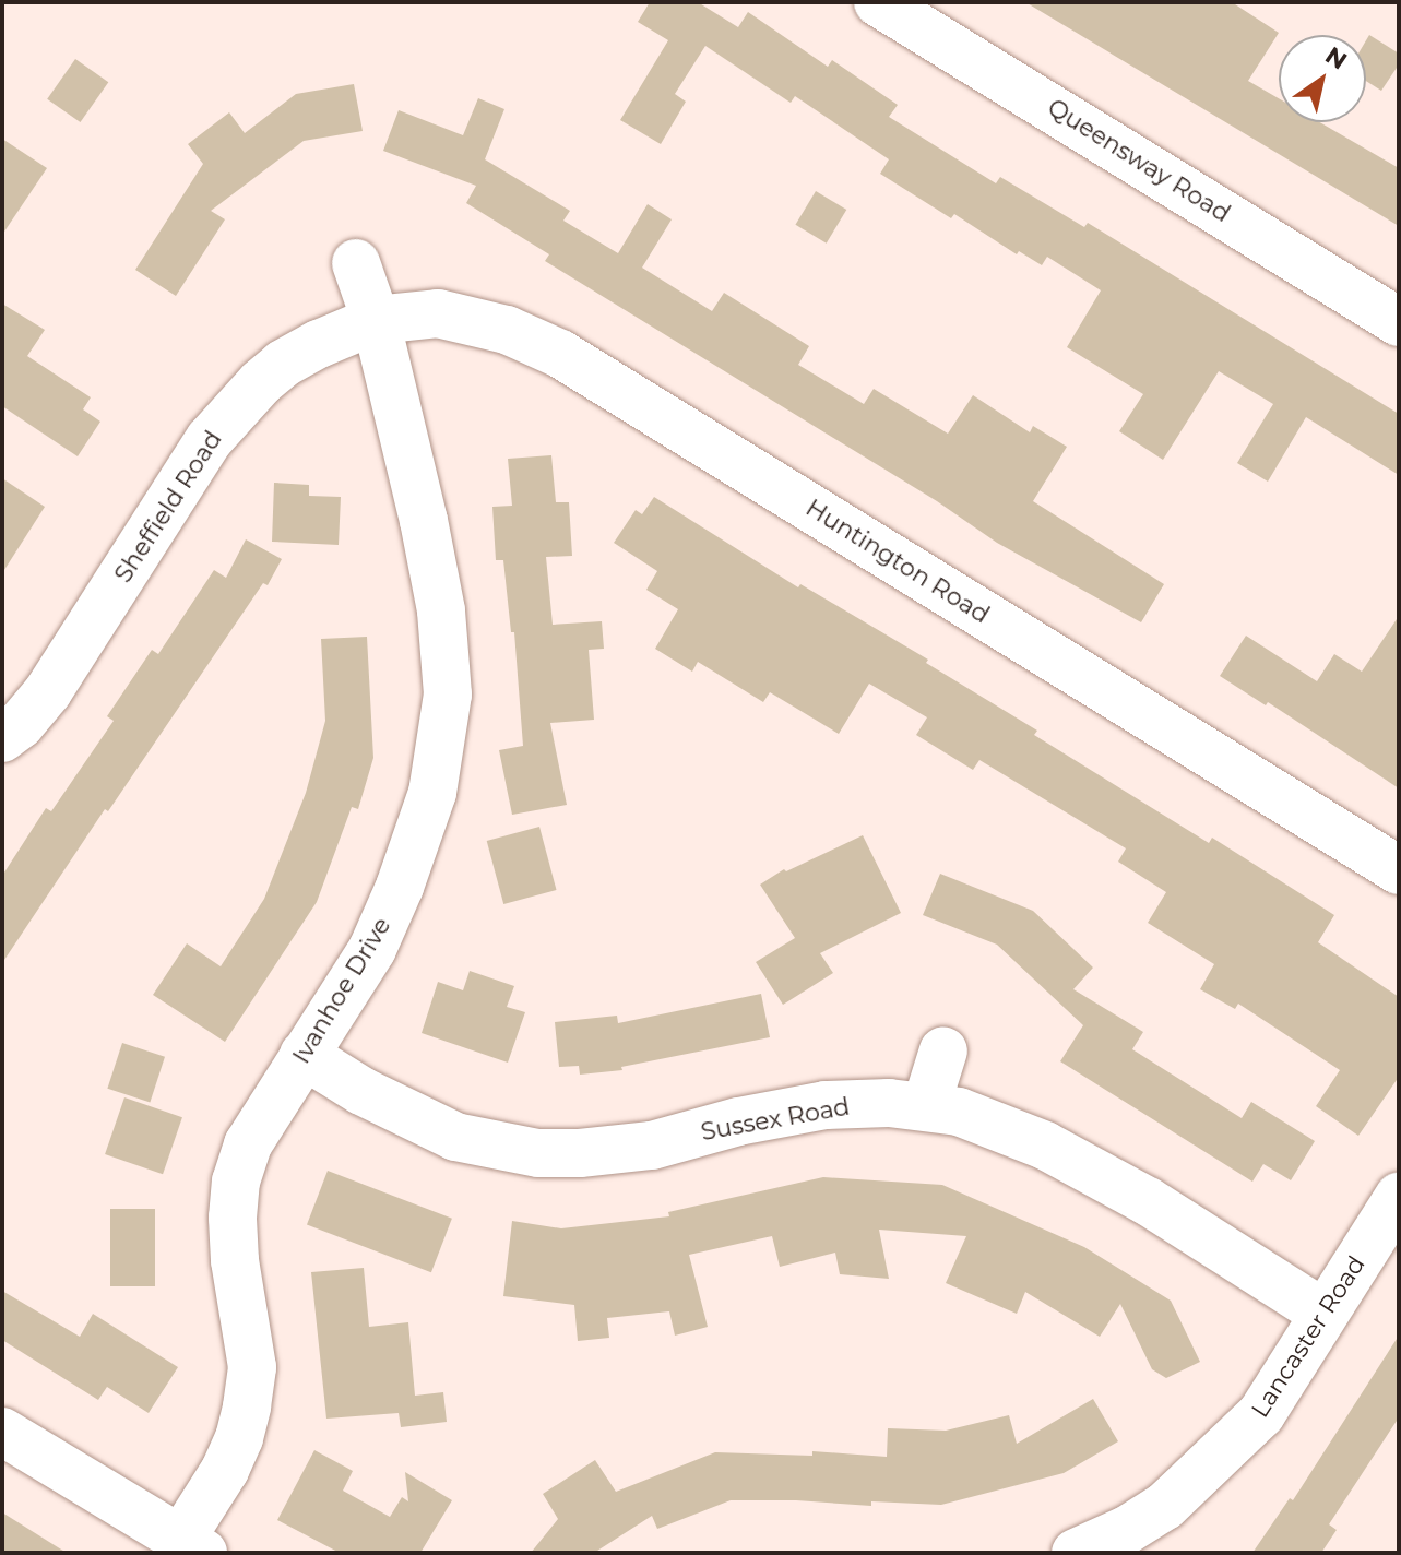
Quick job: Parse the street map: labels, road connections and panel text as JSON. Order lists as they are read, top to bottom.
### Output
{
  "streets": {
    "street": [
      "Queensway Road",
      "Sheffield Road",
      "Huntington Road",
      "Ivanhoe Drive",
      "Sussex Road",
      "Lancaster Road"
    ]
  },
  "crossings": [
    ["Sheffield Road", "Huntington Road"],
    ["Sheffield Road", "Ivanhoe Drive"],
    ["Huntington Road", "Ivanhoe Drive"],
    ["Ivanhoe Drive", "Sussex Road"],
    ["Sussex Road", "Lancaster Road"]
  ],
  "north": "top right"
}
